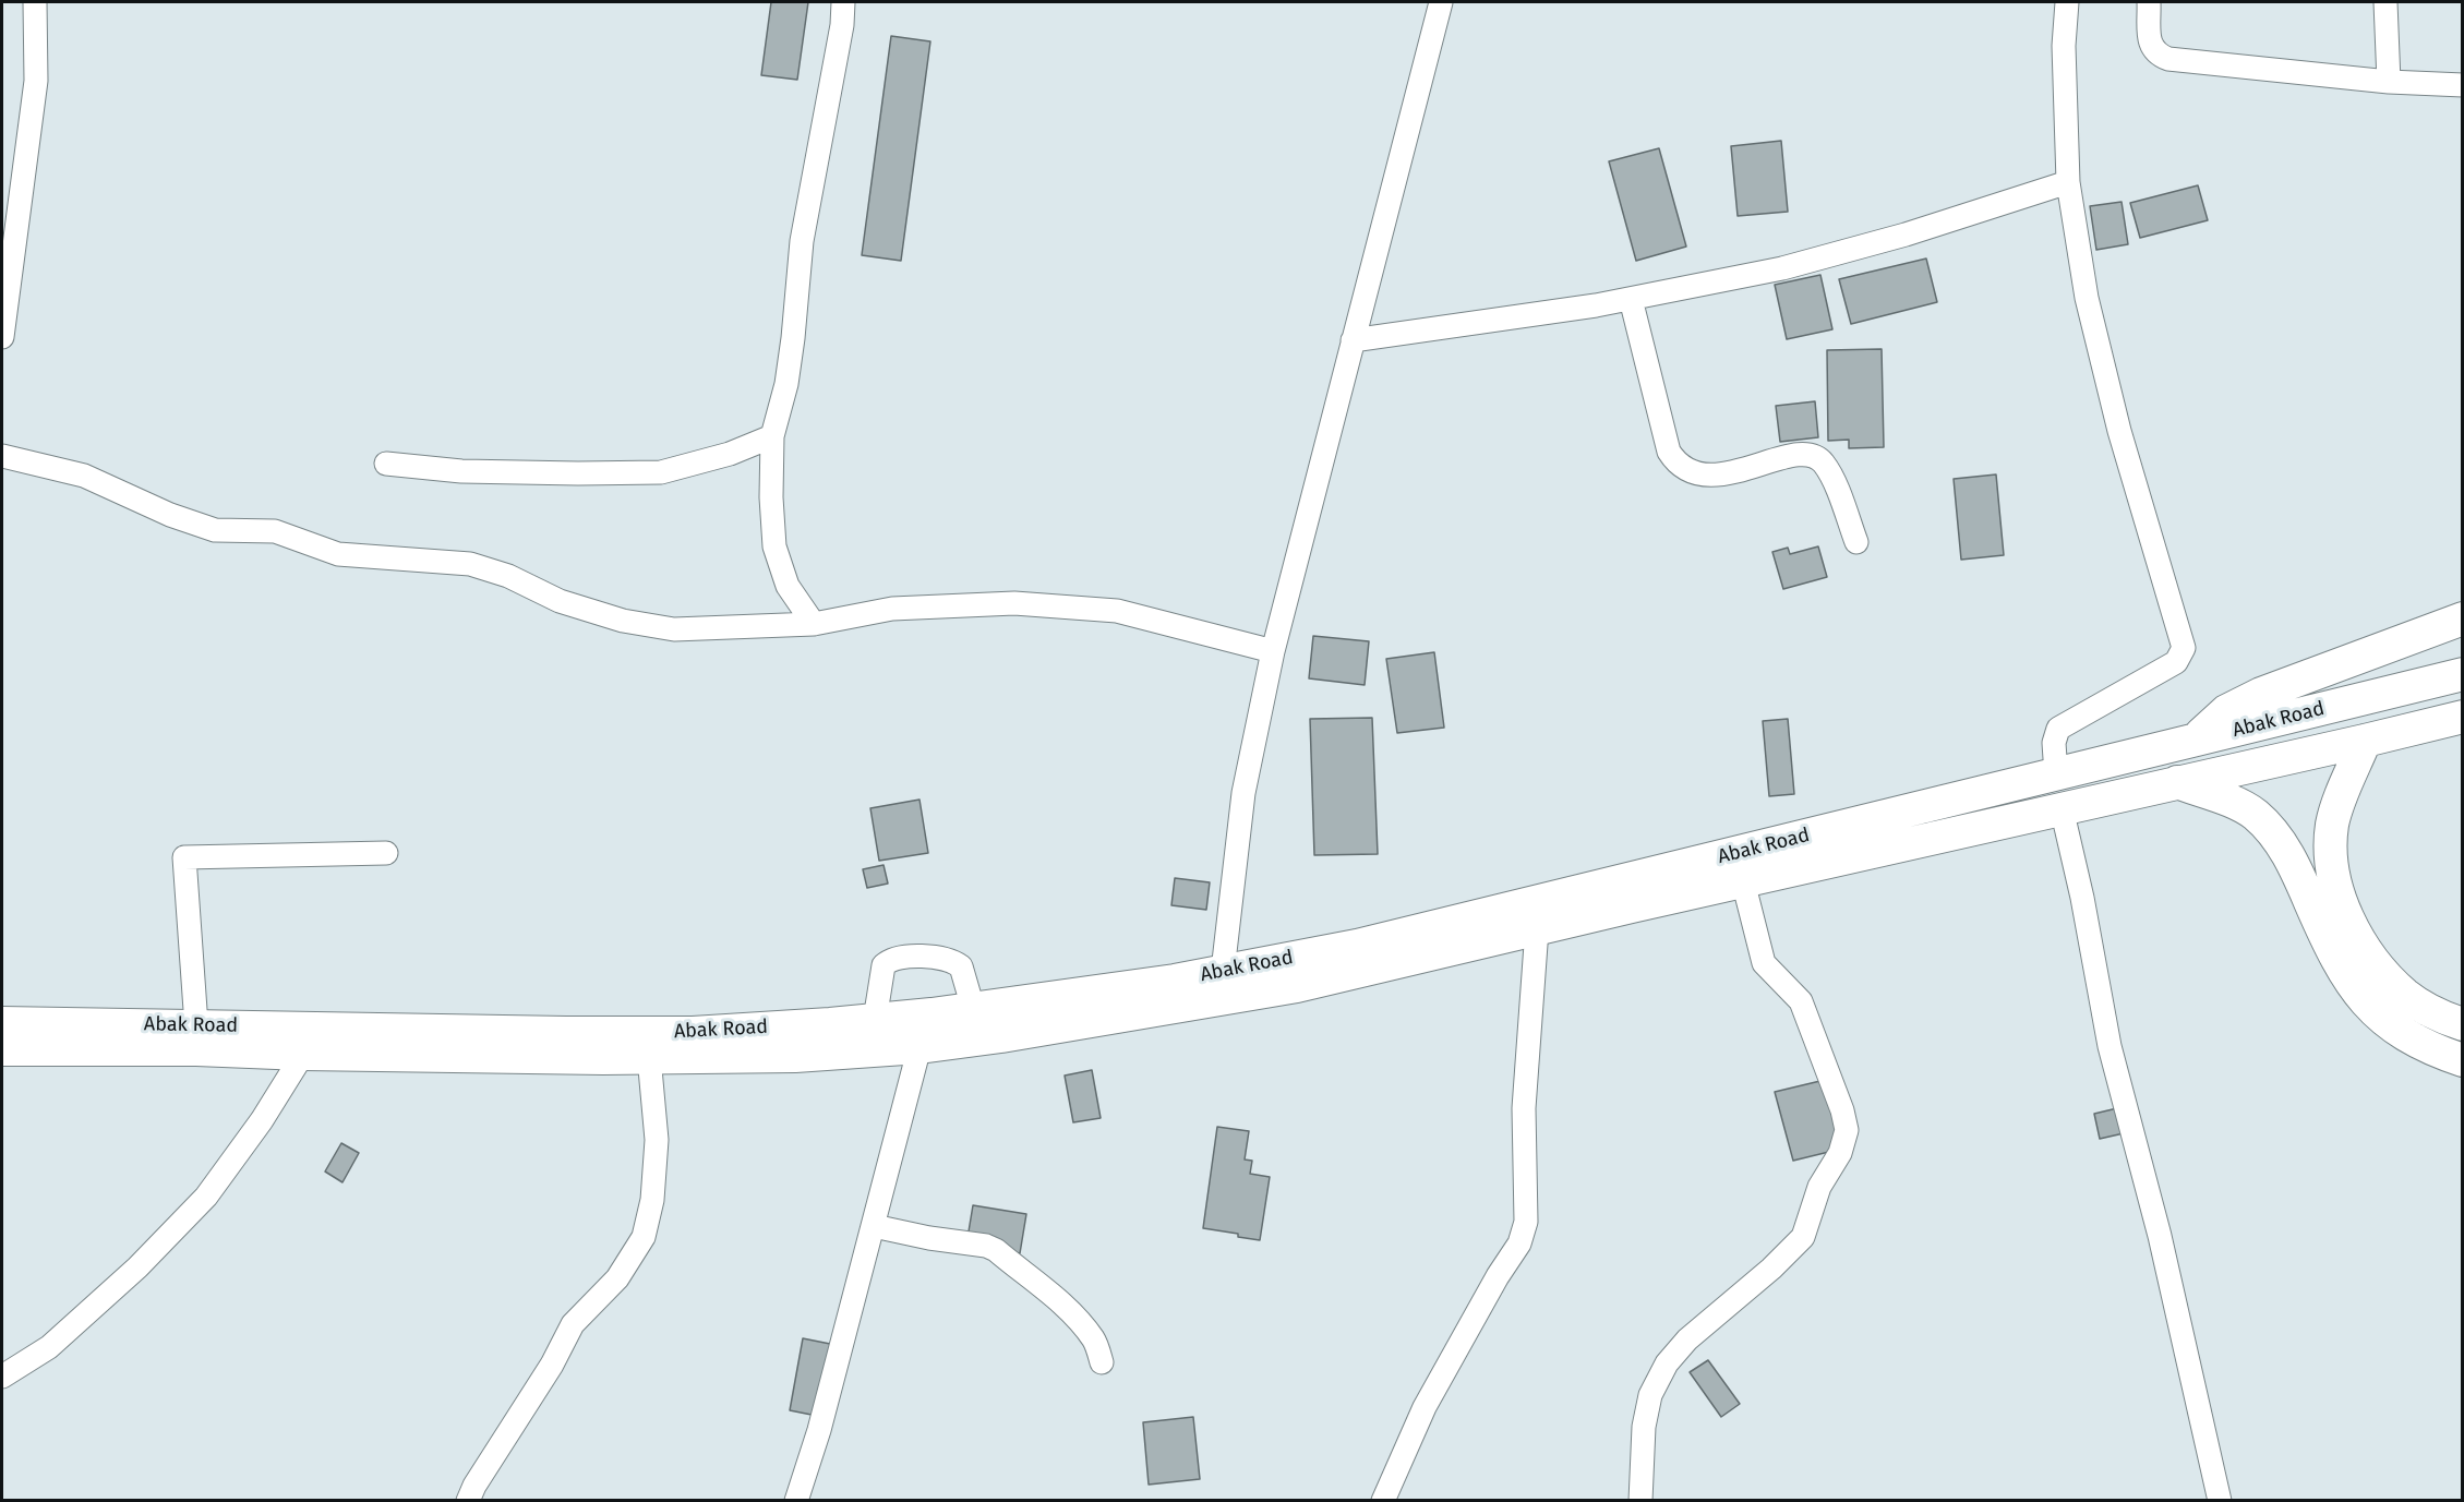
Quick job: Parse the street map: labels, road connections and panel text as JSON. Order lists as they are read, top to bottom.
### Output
{
  "streets": {
    "highway": ["Abak Road"]
  }
}
